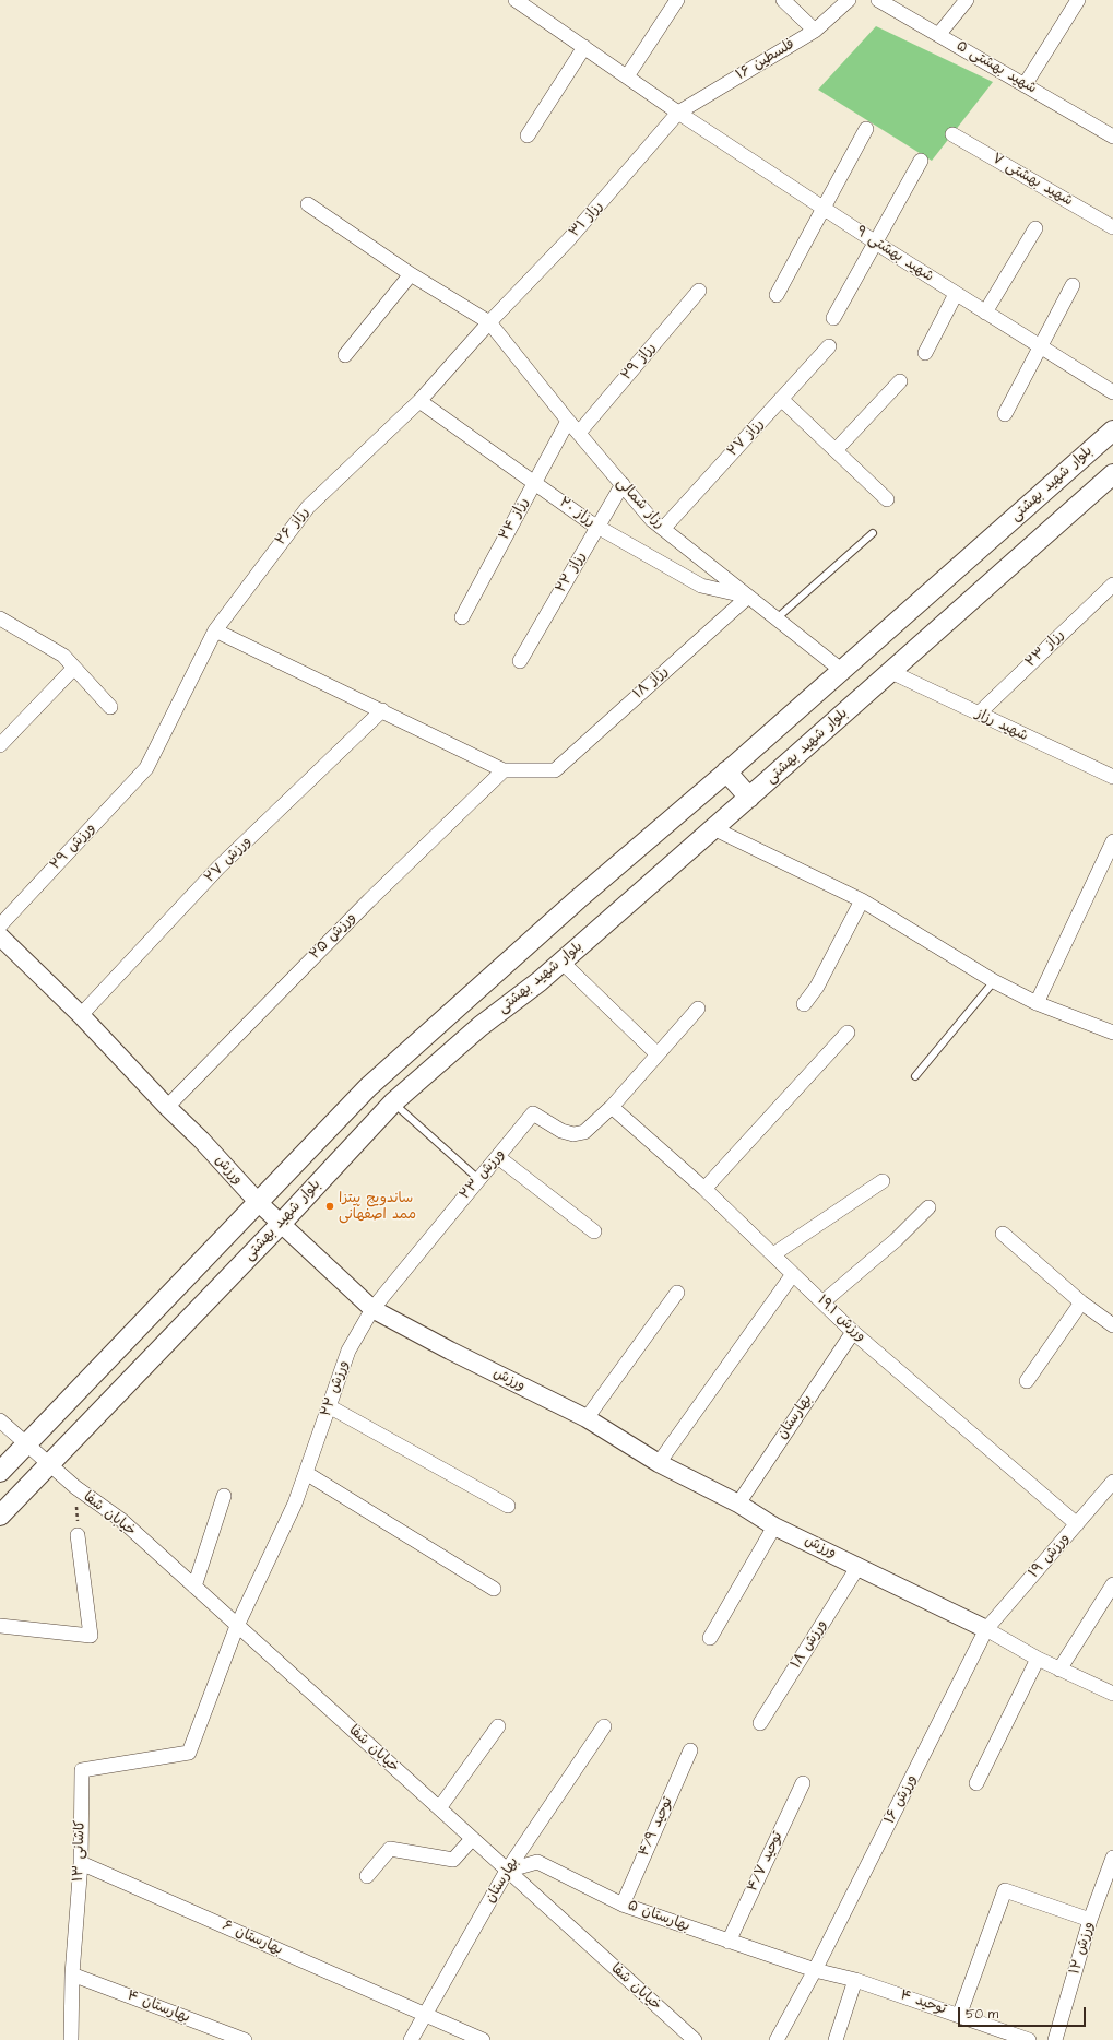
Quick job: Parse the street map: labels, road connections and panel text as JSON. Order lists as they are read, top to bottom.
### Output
{
  "streets": {
    "main road": ["بلوار شهید بهشتی"],
    "street": [
      "فلسطین ۱۶",
      "شهید بهشتی ۵",
      "شهید بهشتی ۷",
      "رزاز ۳۱",
      "شهید بهشتی ۹",
      "رزاز ۲۹",
      "رزاز ۲۷",
      "رزاز شمالی",
      "رزاز ۲۰",
      "رزاز ۲۴",
      "رزاز ۲۶",
      "رزاز ۲۲",
      "رزاز ۲۳",
      "رزاز ۱۸",
      "شهید رزاز",
      "ورزش ۲۹",
      "ورزش ۲۷",
      "ورزش ۲۵",
      "ورزش",
      "ورزش ۲۳",
      "ورزش ۱۹.۱",
      "ورزش ۲۲",
      "بهارستان",
      "خیابان شفا",
      "ورزش ۱۹",
      "ورزش ۱۸",
      "ورزش ۱۶",
      "توحید ۴/۹",
      "کاشانی ۱۳",
      "توحید ۴/۷",
      "بهارستان ۵",
      "بهارستان ۶",
      "ورزش ۱۲",
      "توحید ۴",
      "بهارستان ۴"
    ]
  },
  "crossings": [
    ["فلسطین ۱۶", "رزاز ۳۱"],
    ["فلسطین ۱۶", "شهید بهشتی ۹"],
    ["رزاز ۳۱", "شهید بهشتی ۹"],
    ["رزاز ۳۱", "رزاز شمالی"],
    ["رزاز ۳۱", "رزاز ۲۶"],
    ["رزاز ۲۹", "رزاز شمالی"],
    ["رزاز ۲۷", "رزاز شمالی"],
    ["بلوار شهید بهشتی", "رزاز شمالی"],
    ["بلوار شهید بهشتی", "شهید رزاز"],
    ["بلوار شهید بهشتی", "ورزش"],
    ["بلوار شهید بهشتی", "خیابان شفا"],
    ["رزاز شمالی", "رزاز ۲۰"],
    ["رزاز شمالی", "رزاز ۲۴"],
    ["رزاز شمالی", "رزاز ۲۶"],
    ["رزاز شمالی", "رزاز ۲۲"],
    ["رزاز شمالی", "رزاز ۱۸"],
    ["رزاز ۲۰", "رزاز ۲۴"],
    ["رزاز ۲۰", "رزاز ۲۶"],
    ["رزاز ۲۰", "رزاز ۲۲"],
    ["رزاز ۲۰", "رزاز ۱۸"],
    ["رزاز ۲۶", "ورزش ۲۹"],
    ["رزاز ۲۳", "شهید رزاز"],
    ["رزاز ۱۸", "ورزش ۲۵"],
    ["ورزش ۲۷", "ورزش"],
    ["ورزش ۲۵", "ورزش"],
    ["ورزش", "ورزش ۲۳"],
    ["ورزش", "ورزش ۲۲"],
    ["ورزش", "بهارستان"],
    ["ورزش", "ورزش ۱۹"],
    ["ورزش", "ورزش ۱۸"],
    ["ورزش", "ورزش ۱۶"],
    ["ورزش ۲۳", "ورزش ۱۹.۱"],
    ["ورزش ۲۳", "ورزش ۲۲"],
    ["ورزش ۱۹.۱", "بهارستان"],
    ["ورزش ۱۹.۱", "ورزش ۱۹"],
    ["ورزش ۲۲", "خیابان شفا"],
    ["ورزش ۲۲", "کاشانی ۱۳"],
    ["بهارستان", "خیابان شفا"],
    ["بهارستان", "بهارستان ۵"],
    ["بهارستان", "بهارستان ۶"],
    ["خیابان شفا", "بهارستان ۵"],
    ["ورزش ۱۹", "ورزش ۱۶"],
    ["ورزش ۱۶", "بهارستان ۵"],
    ["ورزش ۱۶", "توحید ۴"],
    ["توحید ۴/۹", "بهارستان ۵"],
    ["کاشانی ۱۳", "بهارستان ۶"],
    ["کاشانی ۱۳", "بهارستان ۴"],
    ["توحید ۴/۷", "بهارستان ۵"],
    ["بهارستان ۵", "توحید ۴"]
  ],
  "places": ["ساندویچ پیتزا ممد اصفهانی"],
  "scale_bar": "50 m"
}
